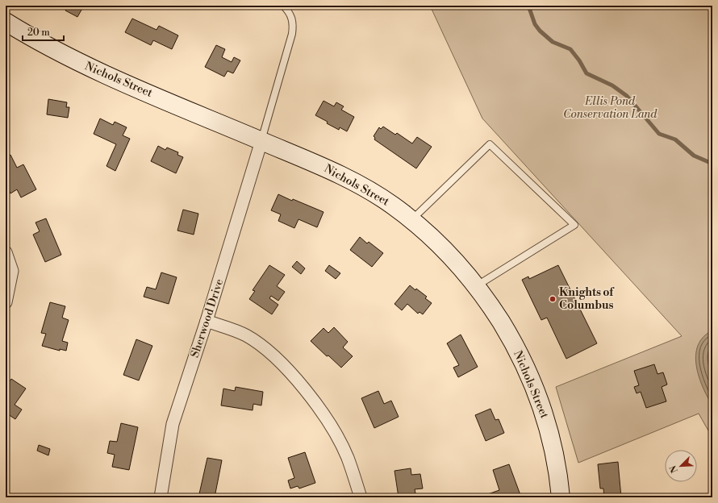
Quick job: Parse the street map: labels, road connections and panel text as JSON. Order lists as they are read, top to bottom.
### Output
{
  "streets": {
    "main road": ["Nichols Street"],
    "street": ["Sherwood Drive"]
  },
  "crossings": [
    ["Nichols Street", "Sherwood Drive"]
  ],
  "parks": ["Ellis Pond Conservation Land"],
  "places": ["Knights of Columbus"],
  "scale_bar": "20 m",
  "north": "bottom left"
}
